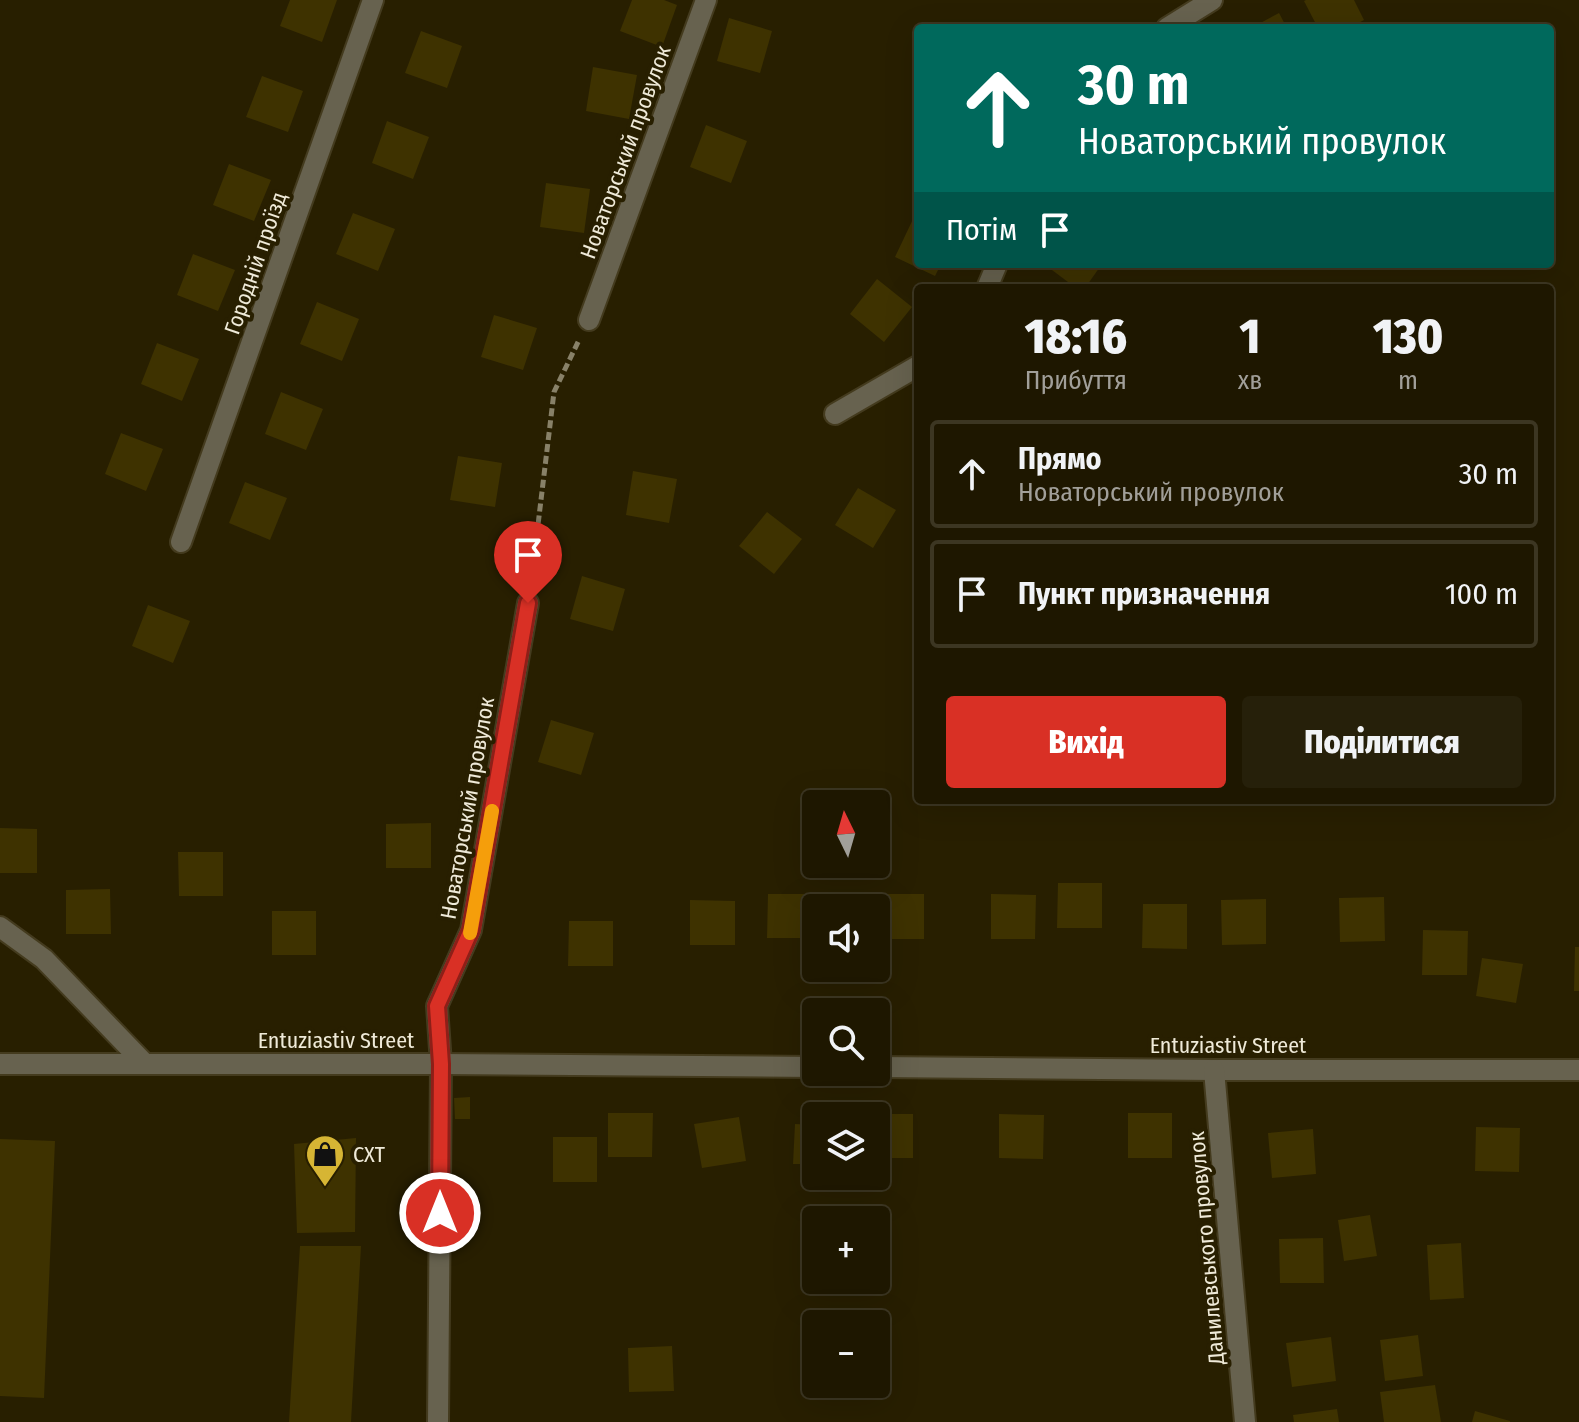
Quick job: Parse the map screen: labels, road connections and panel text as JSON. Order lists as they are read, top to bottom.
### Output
{
  "streets": {
    "street": [
      "Новаторський провулок",
      "Городній проїзд",
      "Entuziastiv Street",
      "Данилевського провулок"
    ]
  },
  "crossings": [
    ["Новаторський провулок", "Entuziastiv Street"],
    ["Entuziastiv Street", "Данилевського провулок"]
  ],
  "places": {
    "shop": ["СХТ"]
  },
  "north": "top",
  "page": {
    "turn": ["30 m", "Новаторський провулок"],
    "then": "Потім",
    "eta": [
      "18:16",
      "Прибуття",
      "1",
      "хв",
      "130",
      "m"
    ],
    "list": [
      {
        "name": "Прямо",
        "note": "Новаторський провулок",
        "value": "30 m"
      },
      {
        "name": "Пункт призначення",
        "value": "100 m"
      }
    ],
    "buttons": ["Вихід", "Поділитися"],
    "map_buttons": ["+", "−"]
  }
}
